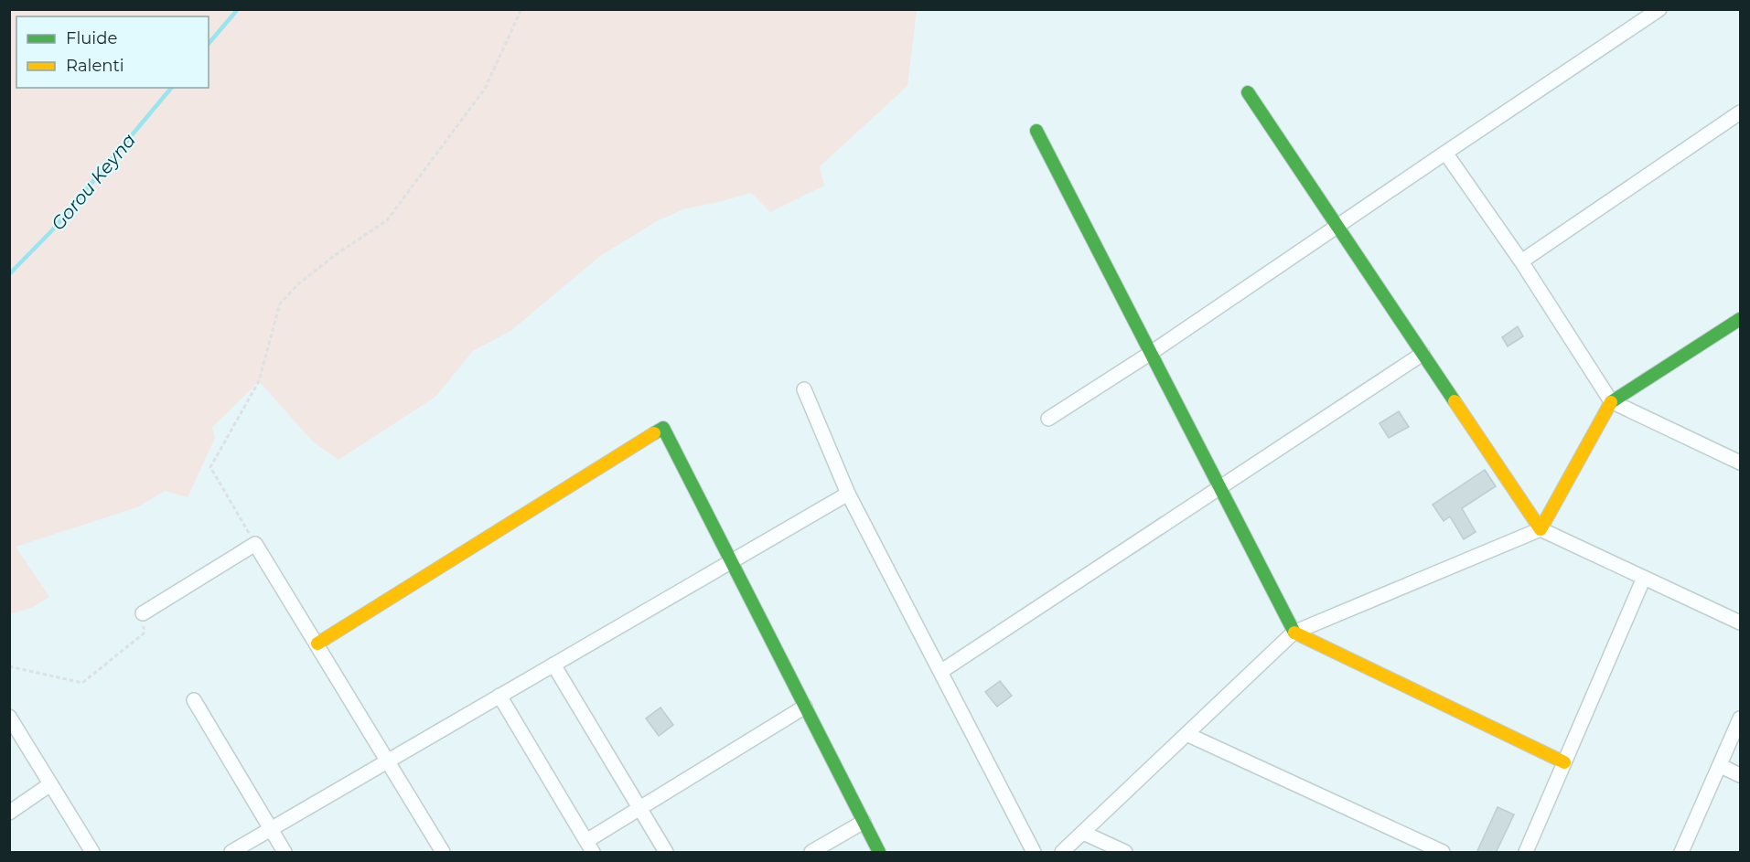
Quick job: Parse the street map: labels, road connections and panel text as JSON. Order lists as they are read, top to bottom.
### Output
{
  "water": ["Gorou Keyna"],
  "legend": ["Fluide", "Ralenti"]
}
